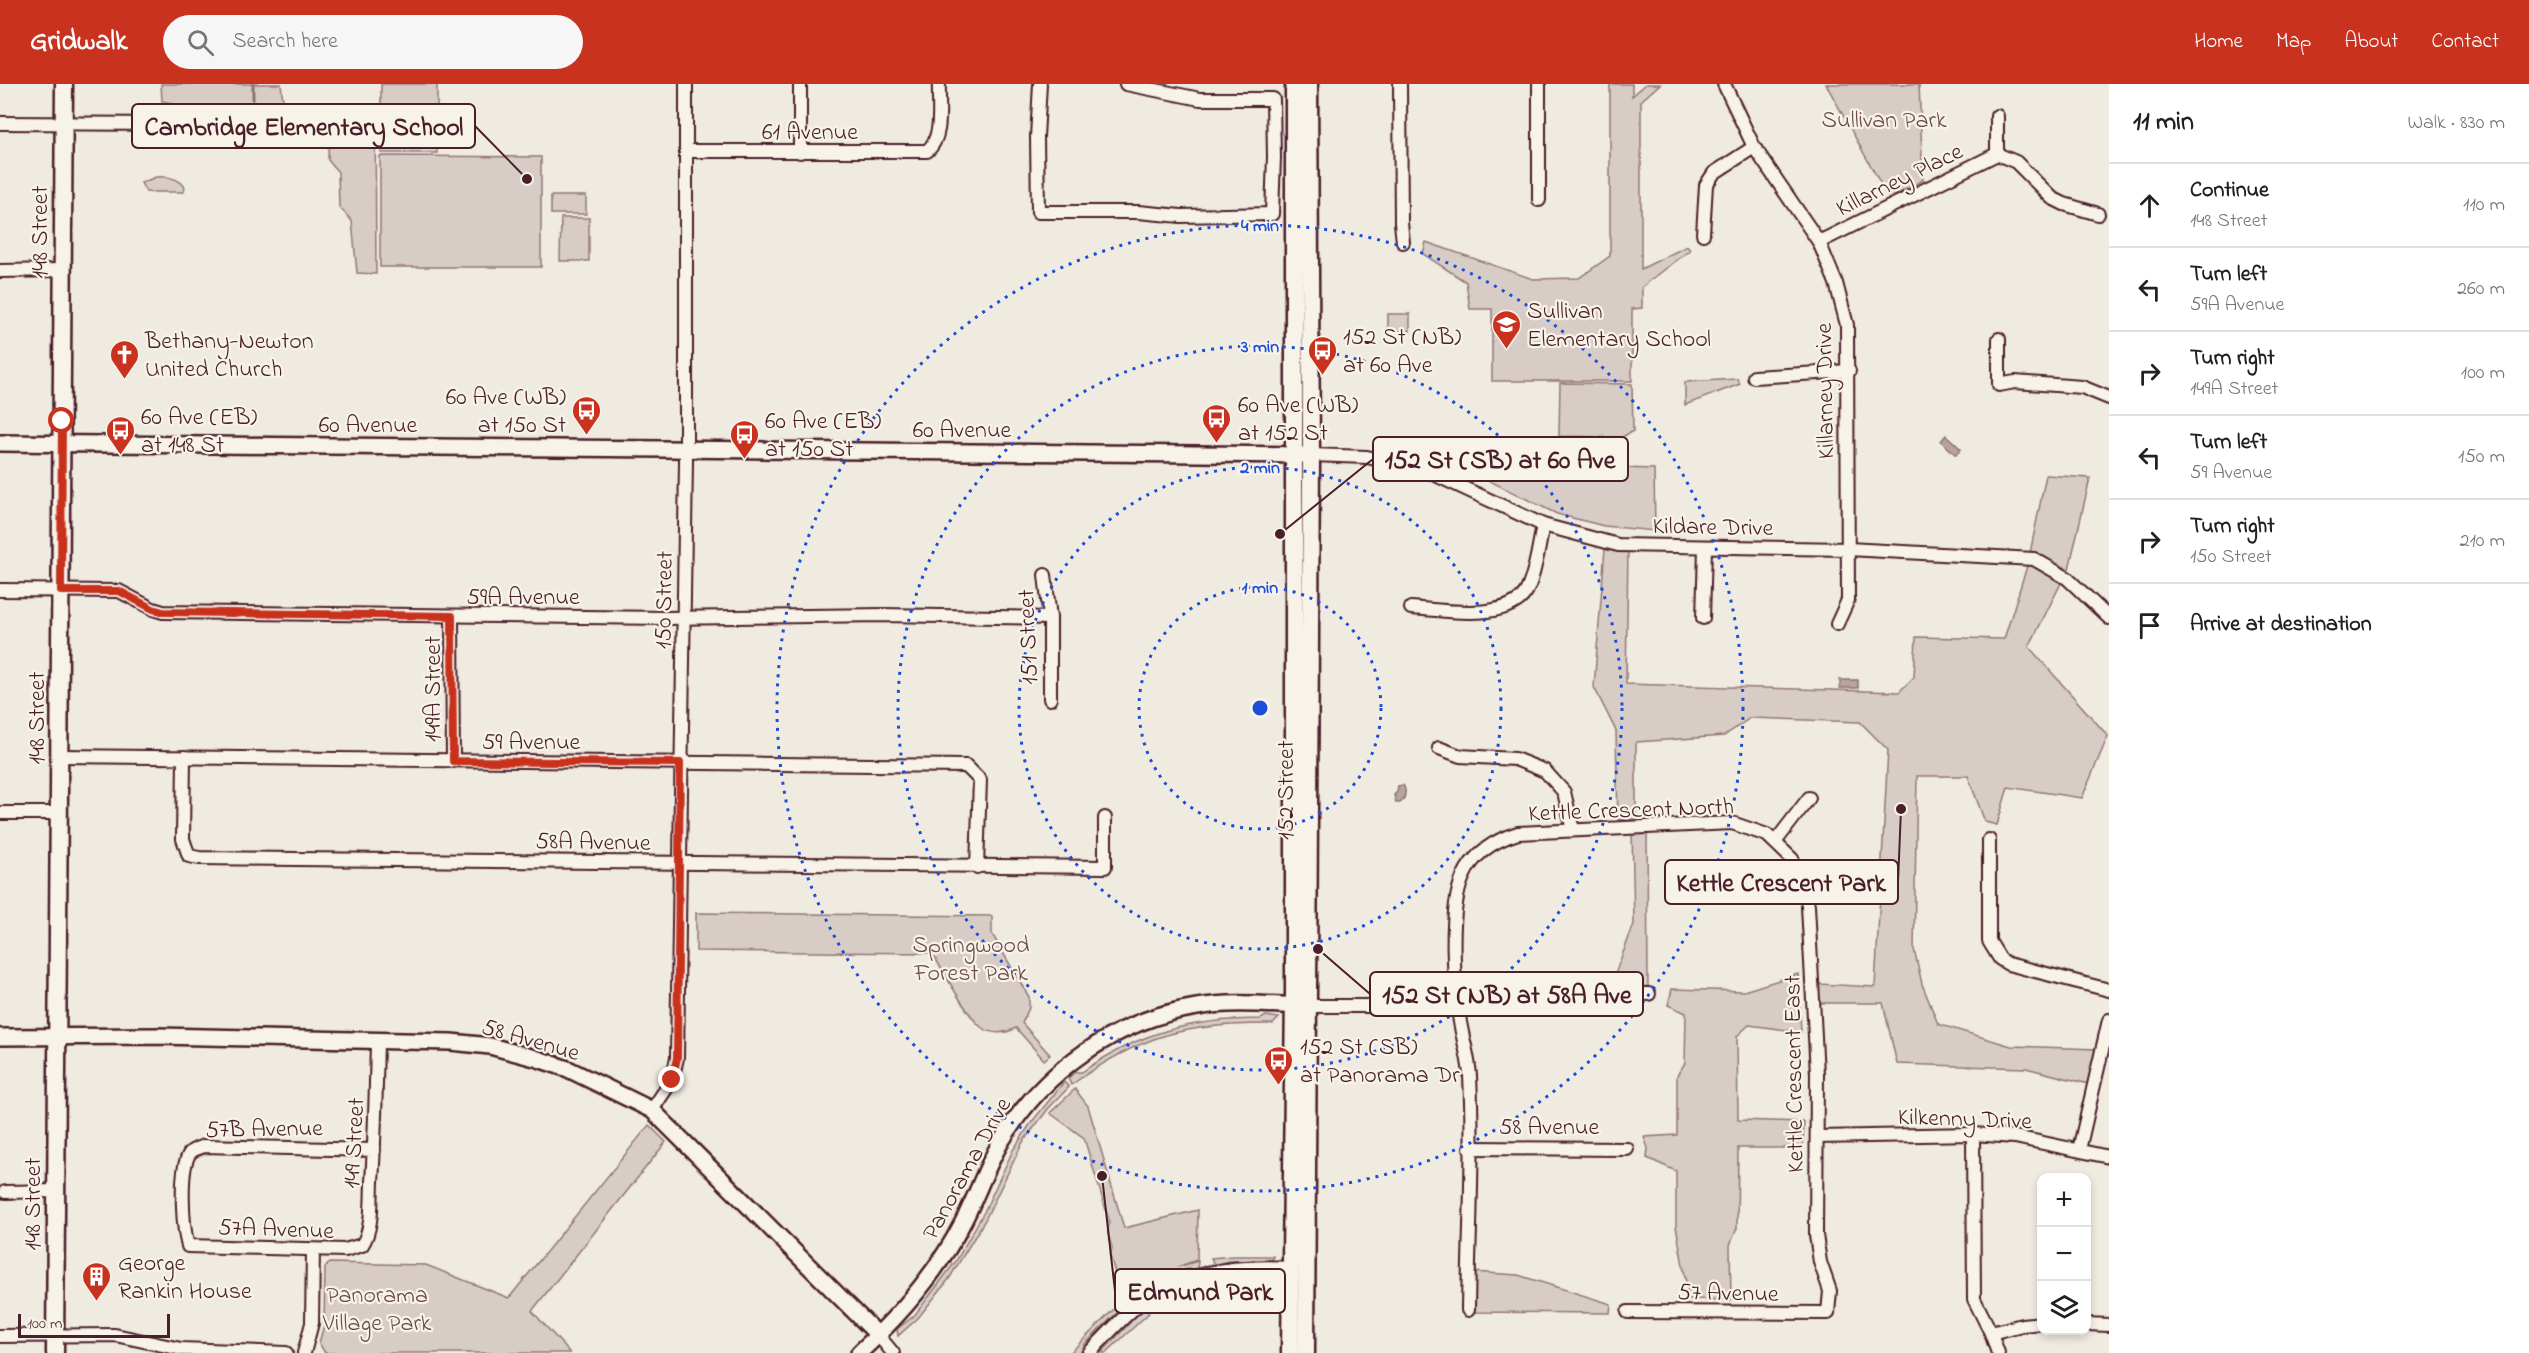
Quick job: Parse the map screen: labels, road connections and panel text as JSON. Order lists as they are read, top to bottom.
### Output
{
  "streets": {
    "main road": ["148 Street", "152 Street"],
    "street": [
      "61 Avenue",
      "Killarney Place",
      "Killarney Drive",
      "60 Avenue",
      "Kildare Drive",
      "59A Avenue",
      "150 Street",
      "151 Street",
      "149A Street",
      "59 Avenue",
      "Kettle Crescent North",
      "58A Avenue",
      "58 Avenue",
      "Kettle Crescent East",
      "Kilkenny Drive",
      "57B Avenue",
      "149 Street",
      "Panorama Drive",
      "57A Avenue",
      "57 Avenue"
    ]
  },
  "crossings": [
    ["61 Avenue", "150 Street"],
    ["Killarney Place", "Killarney Drive"],
    ["148 Street", "60 Avenue"],
    ["148 Street", "59A Avenue"],
    ["148 Street", "59 Avenue"],
    ["148 Street", "58 Avenue"],
    ["Killarney Drive", "Kildare Drive"],
    ["60 Avenue", "Kildare Drive"],
    ["60 Avenue", "150 Street"],
    ["60 Avenue", "152 Street"],
    ["Kildare Drive", "152 Street"],
    ["59A Avenue", "150 Street"],
    ["59A Avenue", "151 Street"],
    ["59A Avenue", "149A Street"],
    ["150 Street", "59 Avenue"],
    ["150 Street", "58A Avenue"],
    ["150 Street", "58 Avenue"],
    ["149A Street", "59 Avenue"],
    ["59 Avenue", "58A Avenue"],
    ["152 Street", "Panorama Drive"],
    ["Kettle Crescent North", "Kettle Crescent East"],
    ["58 Avenue", "149 Street"],
    ["58 Avenue", "Panorama Drive"],
    ["Kettle Crescent East", "Kilkenny Drive"],
    ["Kettle Crescent East", "57 Avenue"],
    ["57B Avenue", "149 Street"],
    ["57B Avenue", "57A Avenue"],
    ["149 Street", "57A Avenue"]
  ],
  "parks": ["Sullivan Park", "Springwood Forest Park", "Panorama Village Park"],
  "places": {
    "other": [
      "Cambridge Elementary School",
      "152 St (SB) at 60 Ave",
      "Kettle Crescent Park",
      "152 St (NB) at 58A Ave",
      "Edmund Park"
    ],
    "school or university": ["Sullivan Elementary School"],
    "bus stop": [
      "152 St (NB) at 60 Ave",
      "60 Ave (WB) at 150 St",
      "60 Ave (WB) at 152 St",
      "60 Ave (EB) at 148 St",
      "60 Ave (EB) at 150 St",
      "152 St (SB) at Panorama Dr"
    ],
    "church": ["Bethany-Newton United Church"],
    "building": ["George Rankin House"]
  },
  "scale_bar": "100 m",
  "page": {
    "header": "Gridwalk",
    "search": "Search here",
    "nav": [
      "Home",
      "Map",
      "About",
      "Contact"
    ],
    "heading": ["11 min", "Walk · 830 m"],
    "list": [
      ["Continue", "148 Street", "110 m"],
      ["Turn left", "59A Avenue", "260 m"],
      ["Turn right", "149A Street", "100 m"],
      ["Turn left", "59 Avenue", "150 m"],
      ["Turn right", "150 Street", "210 m"],
      "Arrive at destination"
    ],
    "map_buttons": ["+", "−"],
    "scale": "100 m"
  },
  "rings": [
    "4 min",
    "3 min",
    "2 min",
    "1 min"
  ]
}
